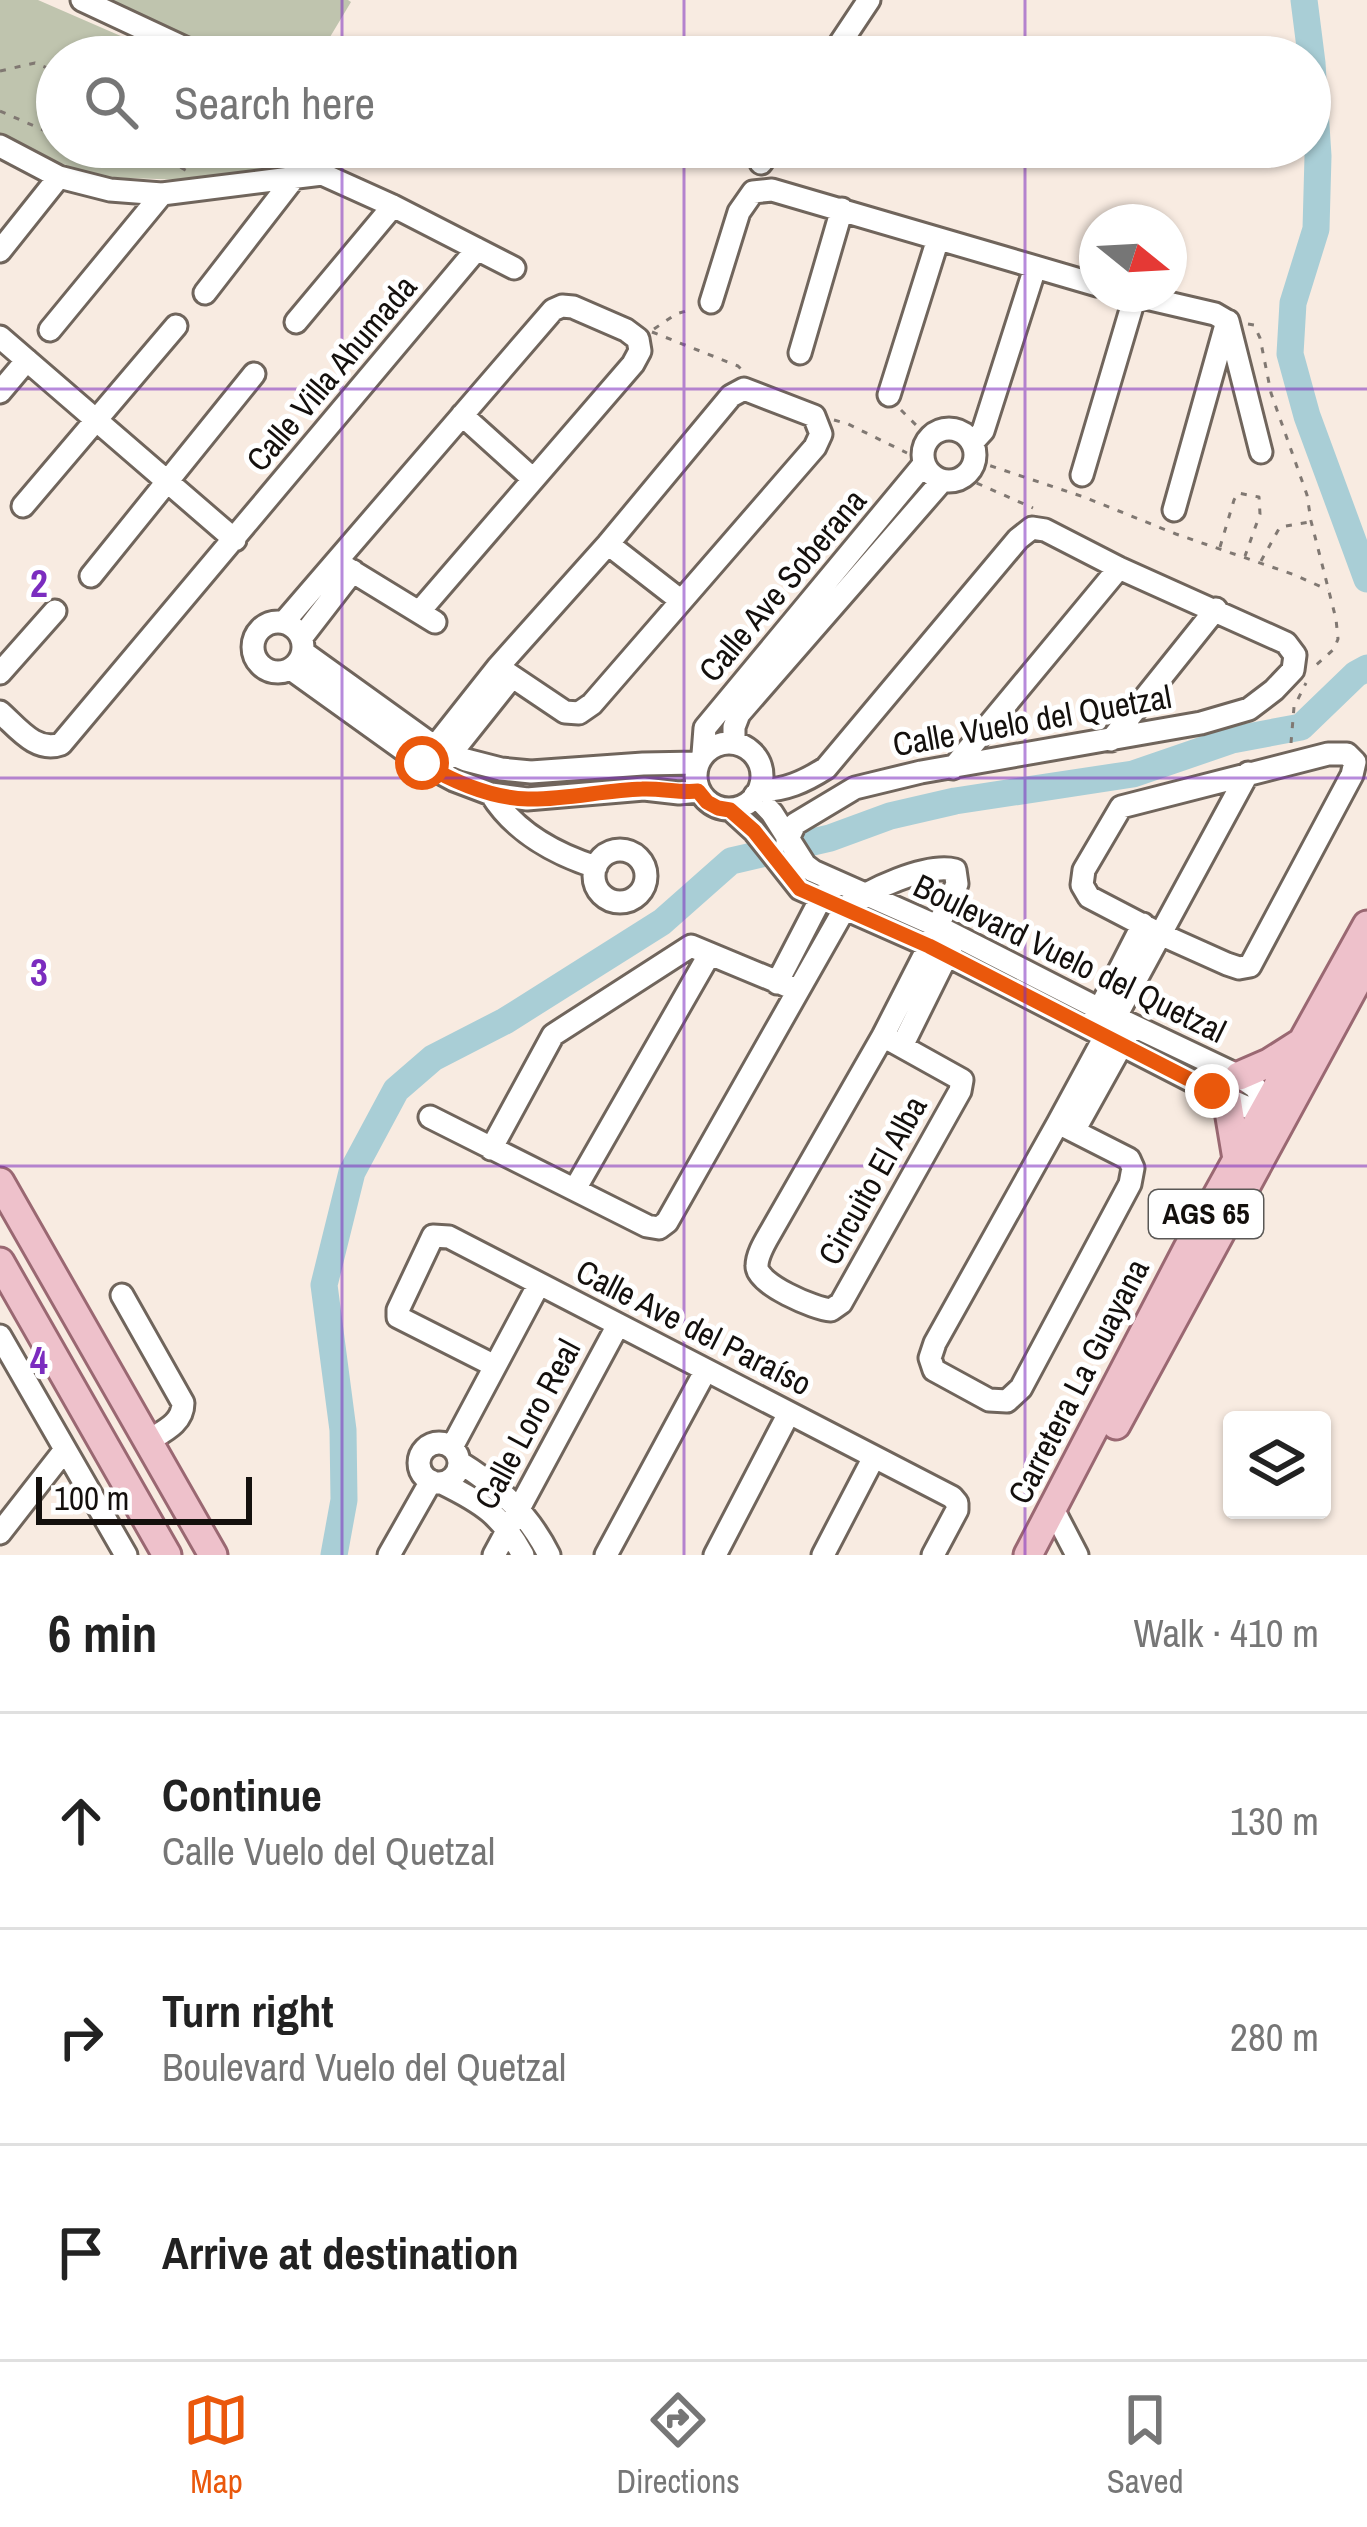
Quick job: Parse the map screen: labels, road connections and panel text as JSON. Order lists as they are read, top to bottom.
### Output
{
  "streets": {
    "main road": ["AGS 65", "Carretera La Guayana"],
    "street": [
      "Calle Villa Ahumada",
      "Calle Ave Soberana",
      "Calle Vuelo del Quetzal",
      "Boulevard Vuelo del Quetzal",
      "Circuito El Alba",
      "Calle Ave del Paraíso",
      "Calle Loro Real"
    ]
  },
  "crossings": [
    ["Calle Ave Soberana", "Boulevard Vuelo del Quetzal"],
    ["Calle Vuelo del Quetzal", "Boulevard Vuelo del Quetzal"],
    ["Boulevard Vuelo del Quetzal", "Circuito El Alba"],
    ["Boulevard Vuelo del Quetzal", "Carretera La Guayana"],
    ["Calle Ave del Paraíso", "Calle Loro Real"]
  ],
  "scale_bar": "100 m",
  "north": "right",
  "page": {
    "search": "Search here",
    "scale": "100 m",
    "heading": ["6 min", "Walk · 410 m"],
    "list": [
      ["Continue", "Calle Vuelo del Quetzal", "130 m"],
      ["Turn right", "Boulevard Vuelo del Quetzal", "280 m"],
      "Arrive at destination"
    ],
    "nav": ["Map", "Directions", "Saved"]
  },
  "grid": {
    "rows": ["2", "3", "4"]
  }
}
